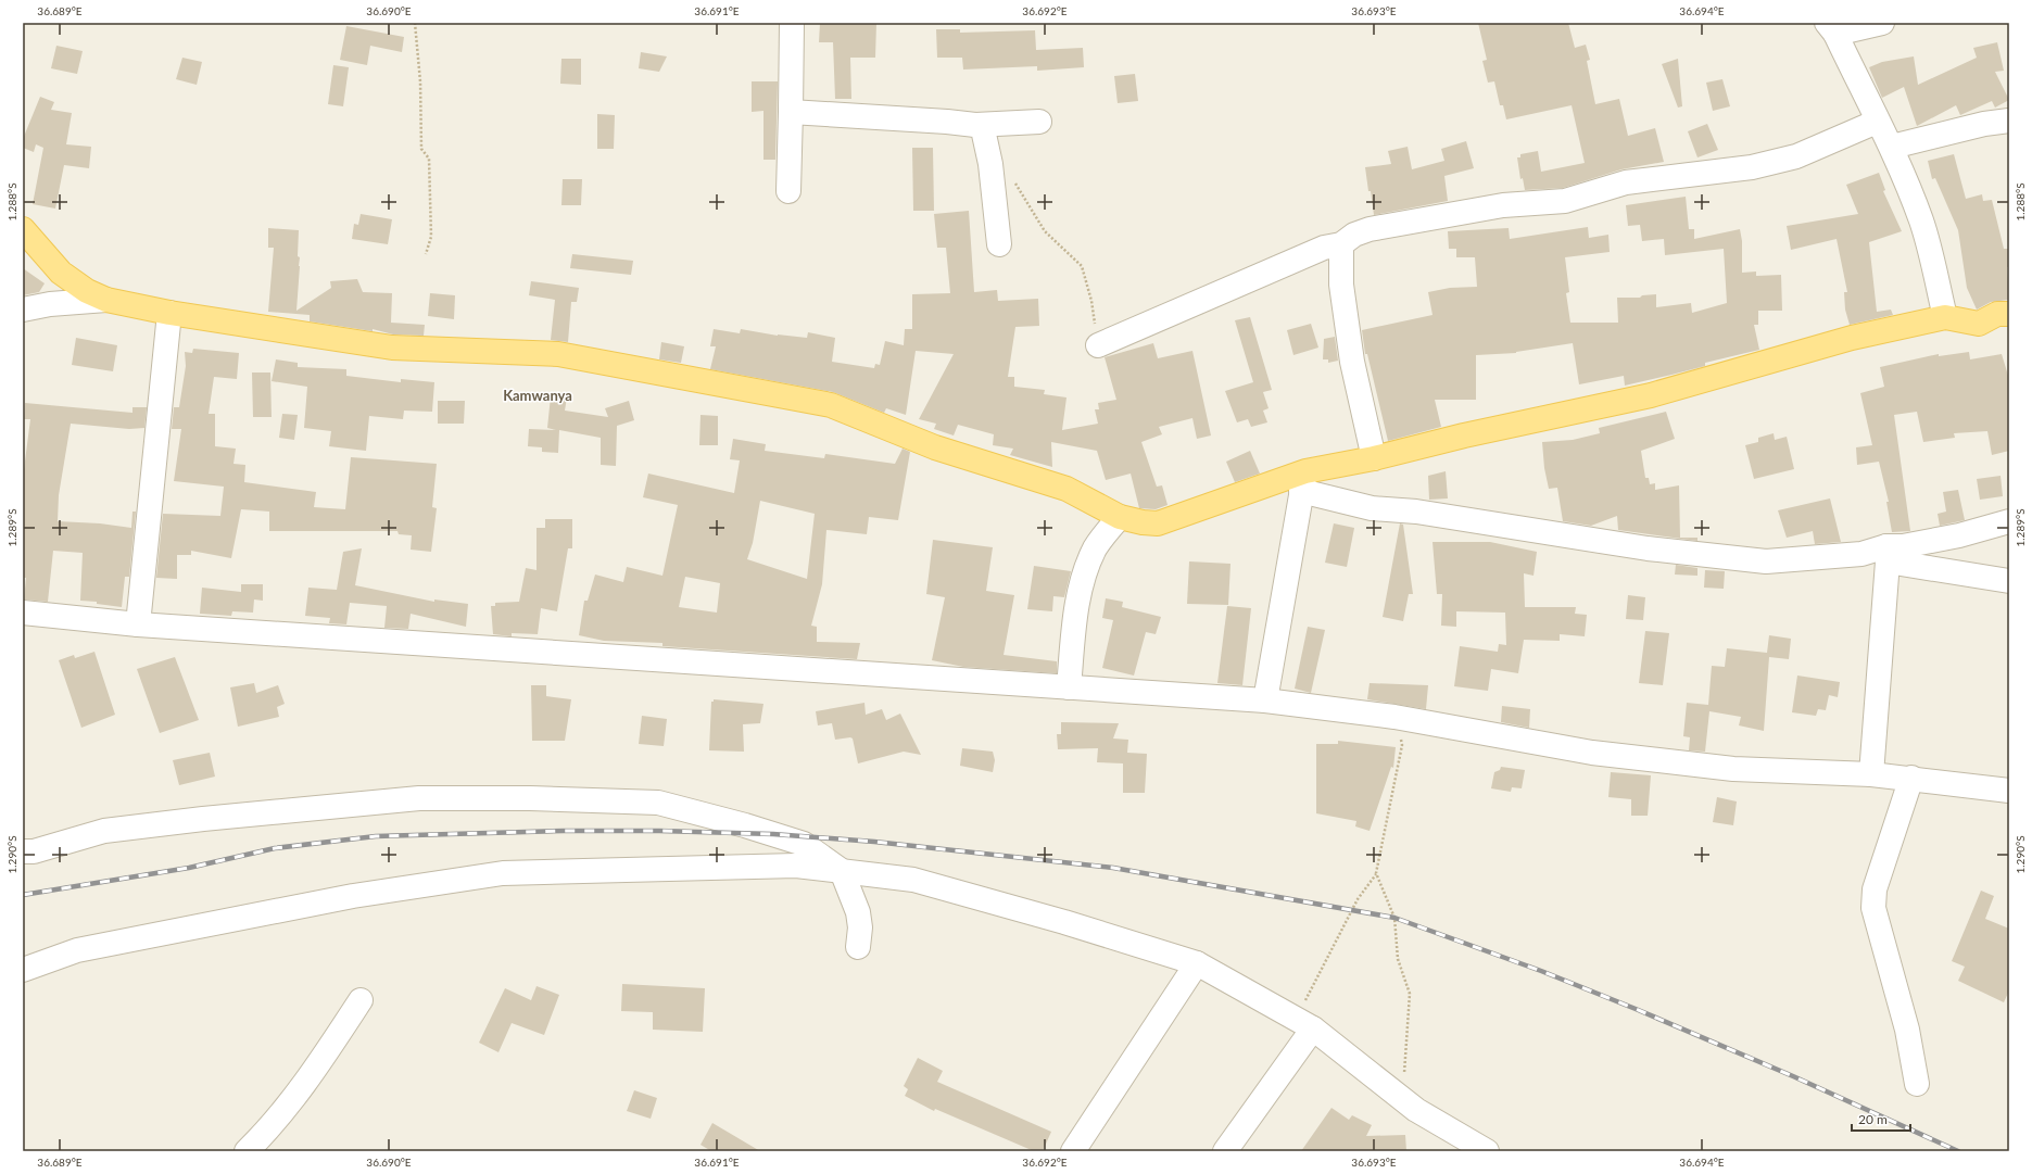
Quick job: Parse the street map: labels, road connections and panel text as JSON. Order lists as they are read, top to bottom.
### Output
{
  "districts": ["Kamwanya"],
  "scale_bar": "20 m",
  "coordinates": [
    "36.689°E",
    "36.690°E",
    "36.691°E",
    "36.692°E",
    "36.693°E",
    "36.694°E",
    "1.288°S",
    "1.289°S",
    "1.290°S"
  ]
}
